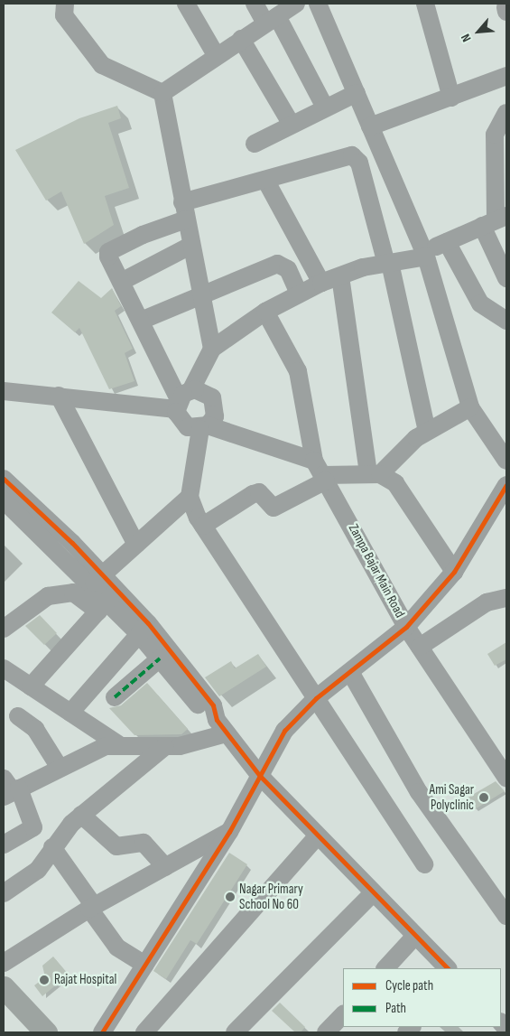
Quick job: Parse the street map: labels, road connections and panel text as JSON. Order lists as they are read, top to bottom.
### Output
{
  "streets": {
    "street": ["Zampa Bajar Main Road"]
  },
  "places": ["Ami Sagar Polyclinic", "Nagar Primary School No 60", "Rajat Hospital"],
  "legend": ["Cycle path", "Path"],
  "north": "bottom left"
}
